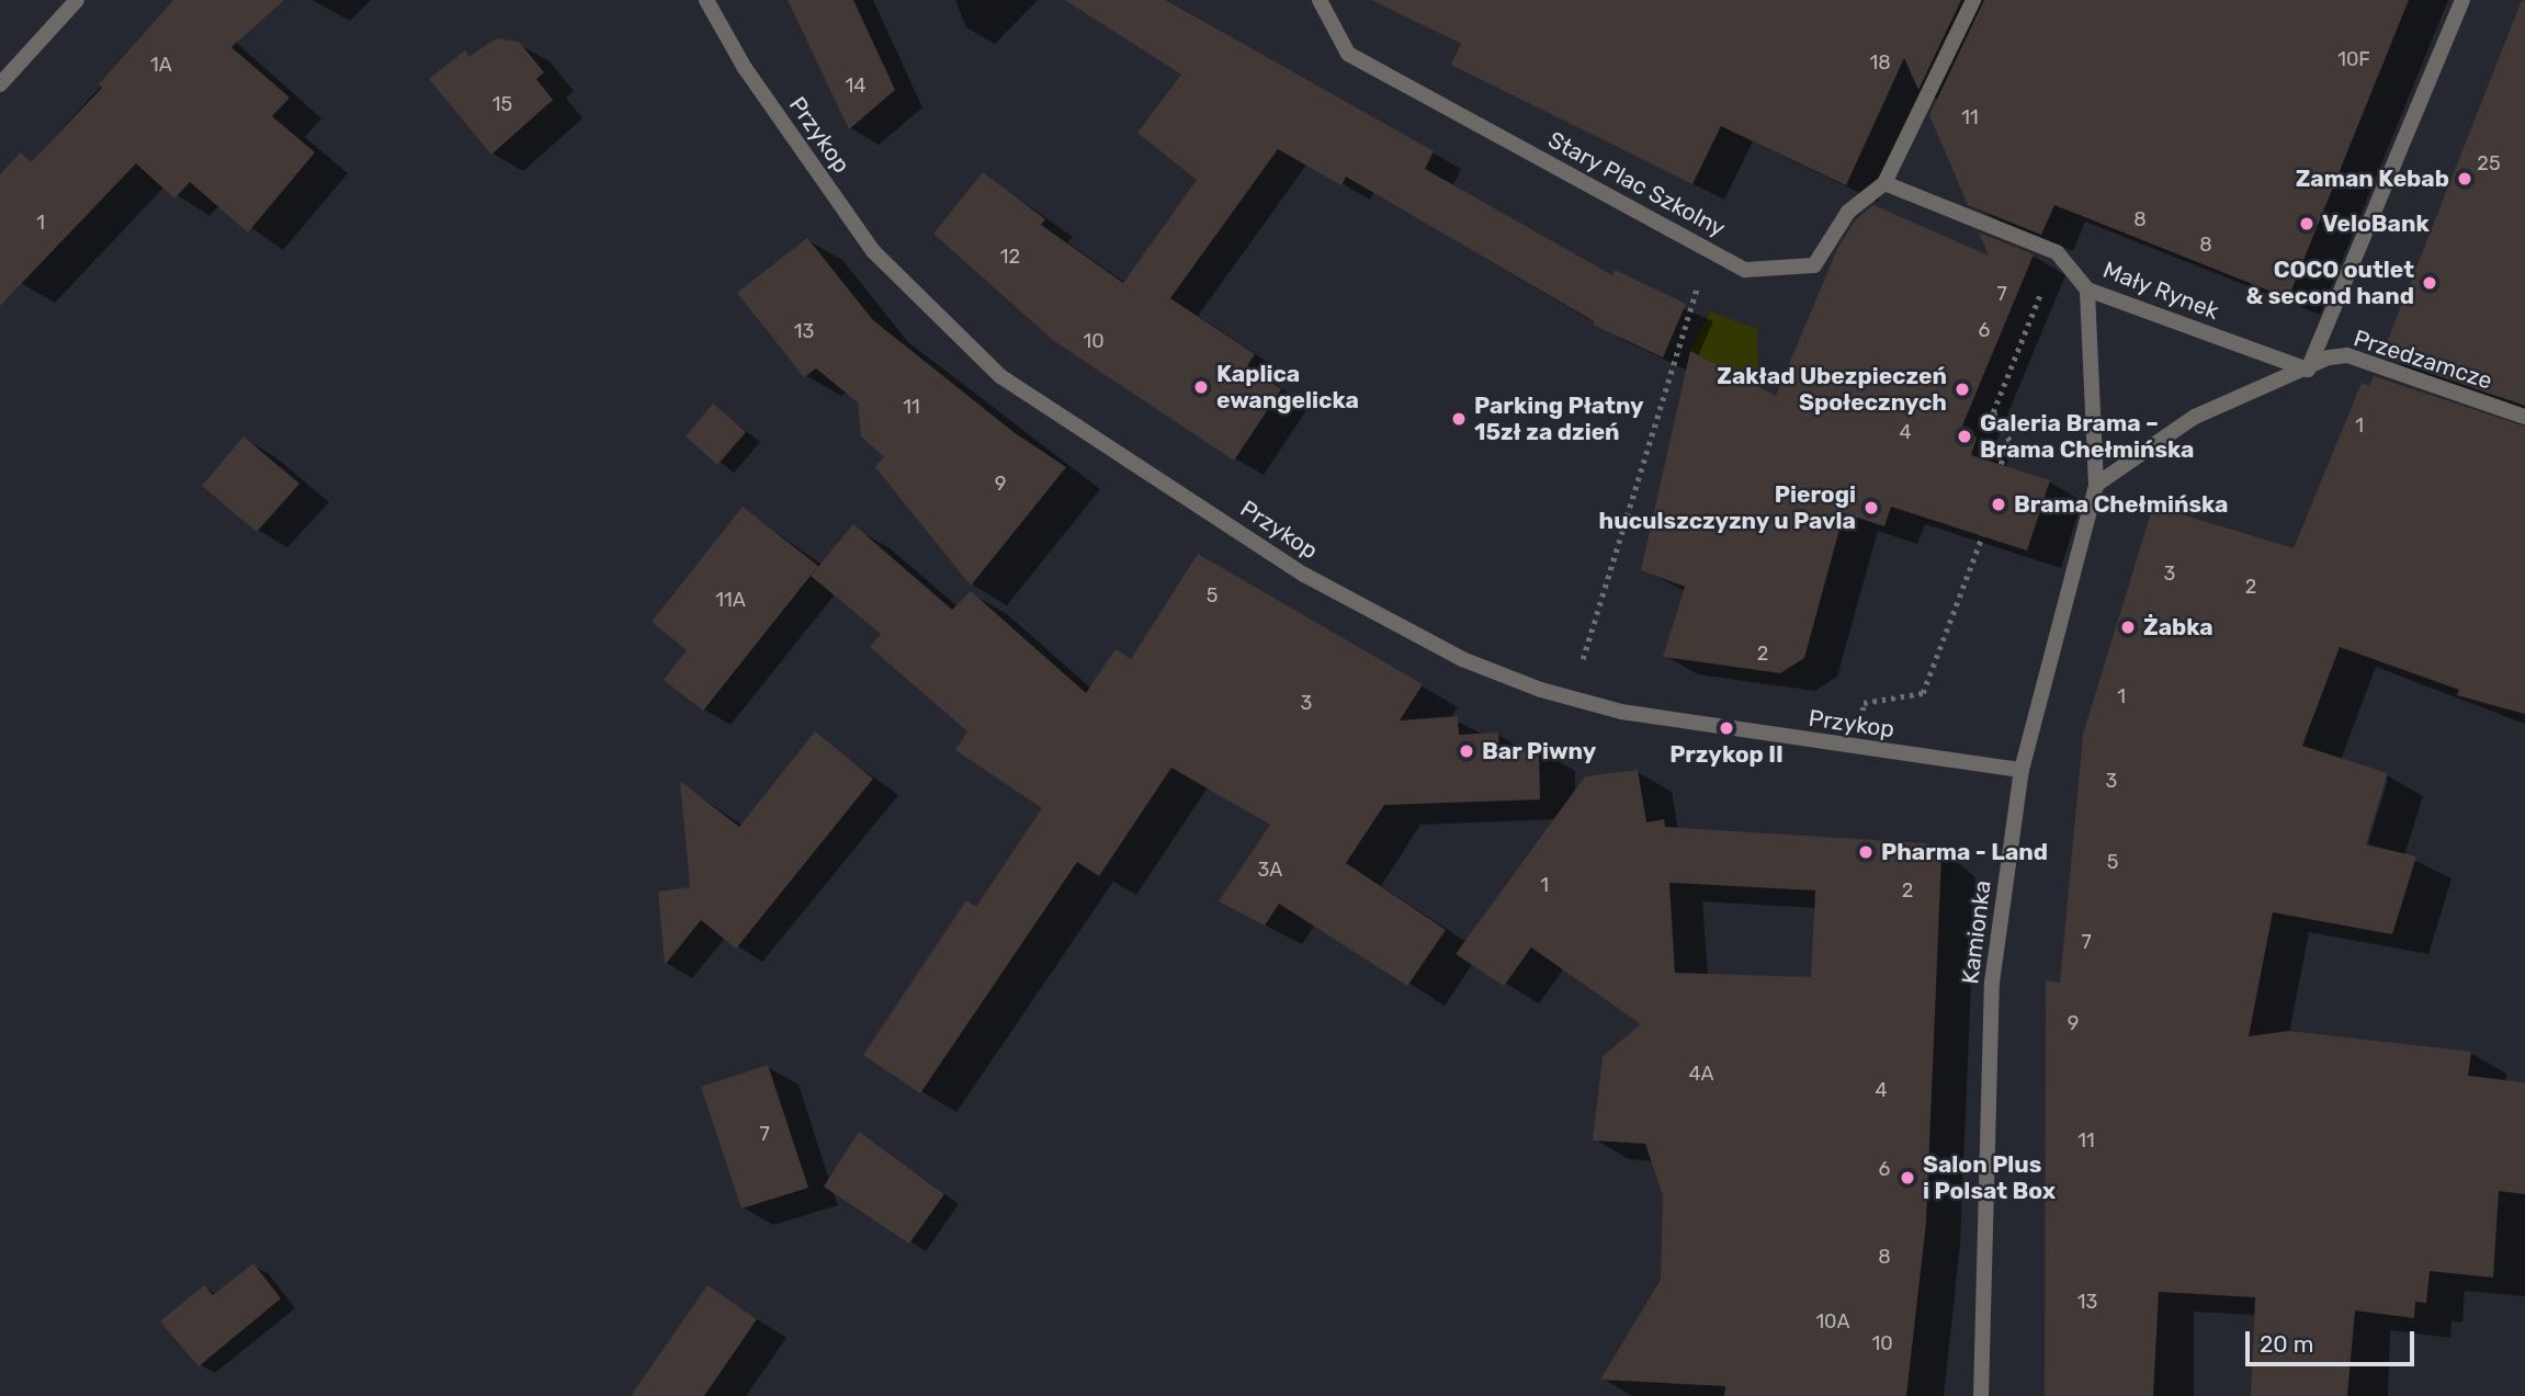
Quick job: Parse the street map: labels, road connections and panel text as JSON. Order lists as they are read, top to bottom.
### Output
{
  "streets": {
    "street": [
      "Przykop",
      "Stary Plac Szkolny",
      "Mały Rynek",
      "Przedzamcze",
      "Kamionka"
    ]
  },
  "crossings": [
    ["Przykop", "Kamionka"],
    ["Stary Plac Szkolny", "Mały Rynek"],
    ["Mały Rynek", "Przedzamcze"],
    ["Mały Rynek", "Kamionka"]
  ],
  "places": [
    "Zaman Kebab",
    "VeloBank",
    "COCO outlet & second hand",
    "Kaplica ewangelicka",
    "Zakład Ubezpieczeń Społecznych",
    "Parking Płatny 15zł za dzień",
    "Galeria Brama – Brama Chełmińska",
    "Brama Chełmińska",
    "Pierogi huculszczyzny u Pavla",
    "Żabka",
    "Przykop II",
    "Bar Piwny",
    "Pharma - Land",
    "Salon Plus i Polsat Box"
  ],
  "house_numbers": [
    "10F",
    "18",
    "1A",
    "14",
    "15",
    "11",
    "25",
    "8",
    "1",
    "8",
    "12",
    "7",
    "6",
    "13",
    "10",
    "11",
    "1",
    "4",
    "9",
    "3",
    "2",
    "5",
    "11A",
    "2",
    "1",
    "3",
    "3",
    "5",
    "3A",
    "1",
    "2",
    "7",
    "9",
    "4A",
    "4",
    "7",
    "11",
    "6",
    "8",
    "13",
    "10A",
    "10"
  ],
  "scale_bar": "20 m"
}
